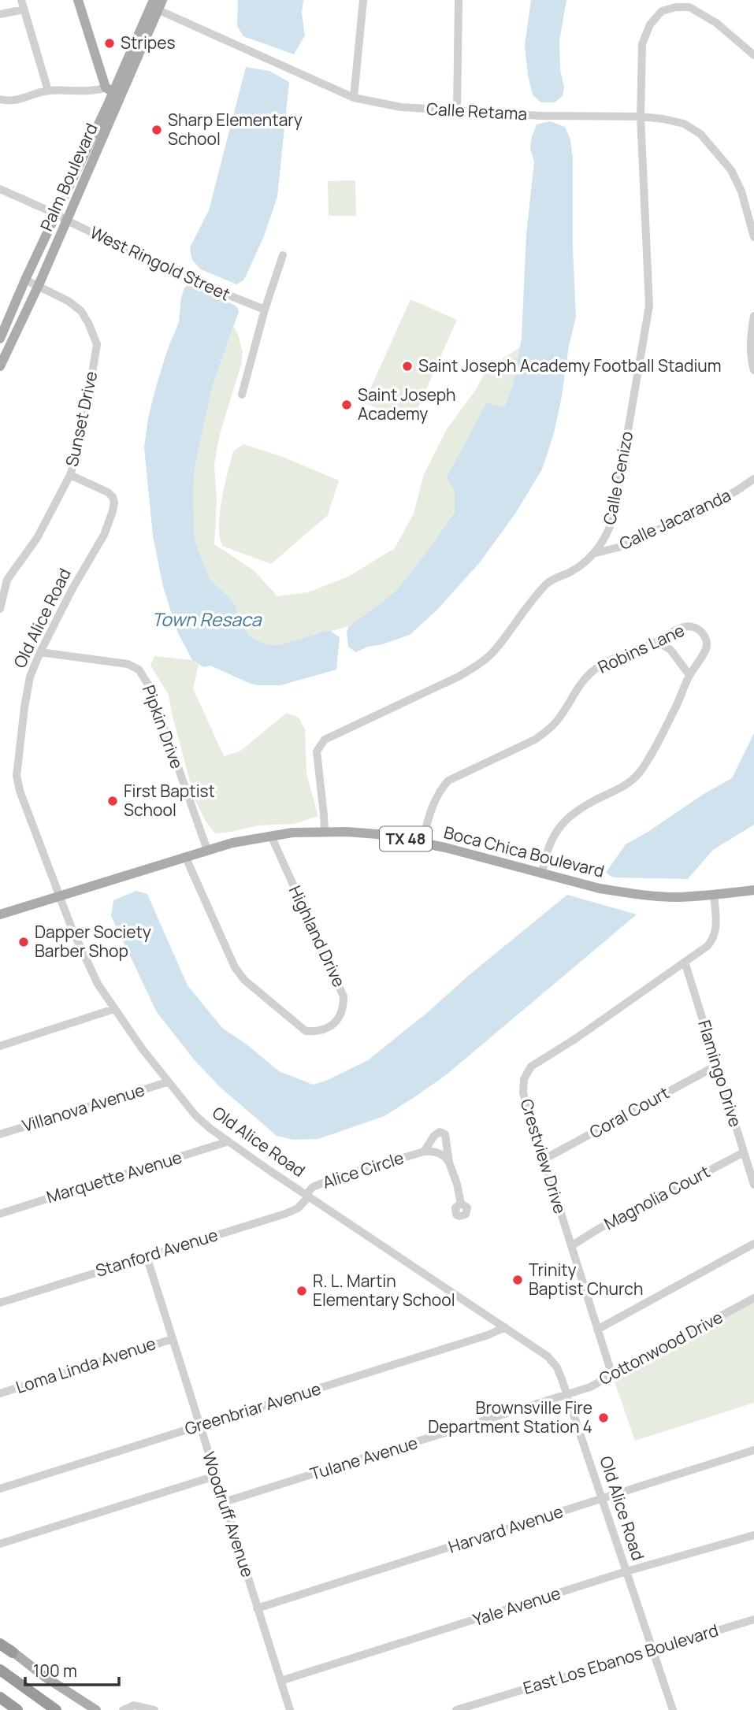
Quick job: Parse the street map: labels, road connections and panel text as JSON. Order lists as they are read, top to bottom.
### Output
{
  "streets": {
    "main road": ["Palm Boulevard", "TX 48", "Boca Chica Boulevard"],
    "street": [
      "Calle Retama",
      "West Ringold Street",
      "Sunset Drive",
      "Calle Cenizo",
      "Calle Jacaranda",
      "Old Alice Road",
      "Robins Lane",
      "Pipkin Drive",
      "Highland Drive",
      "Flamingo Drive",
      "Villanova Avenue",
      "Coral Court",
      "Crestview Drive",
      "Alice Circle",
      "Marquette Avenue",
      "Magnolia Court",
      "Stanford Avenue",
      "Cottonwood Drive",
      "Loma Linda Avenue",
      "Greenbriar Avenue",
      "Tulane Avenue",
      "Woodruff Avenue",
      "Harvard Avenue",
      "Yale Avenue",
      "East Los Ebanos Boulevard"
    ]
  },
  "crossings": [
    ["Calle Retama", "Palm Boulevard"],
    ["Calle Retama", "Calle Cenizo"],
    ["Palm Boulevard", "West Ringold Street"],
    ["Palm Boulevard", "Sunset Drive"],
    ["Sunset Drive", "Old Alice Road"],
    ["Calle Cenizo", "Calle Jacaranda"],
    ["Calle Cenizo", "Boca Chica Boulevard"],
    ["Old Alice Road", "Pipkin Drive"],
    ["Old Alice Road", "Boca Chica Boulevard"],
    ["Old Alice Road", "Villanova Avenue"],
    ["Old Alice Road", "Alice Circle"],
    ["Old Alice Road", "Marquette Avenue"],
    ["Old Alice Road", "Stanford Avenue"],
    ["Old Alice Road", "Cottonwood Drive"],
    ["Old Alice Road", "Greenbriar Avenue"],
    ["Old Alice Road", "Tulane Avenue"],
    ["Old Alice Road", "Harvard Avenue"],
    ["Old Alice Road", "Yale Avenue"],
    ["Old Alice Road", "East Los Ebanos Boulevard"],
    ["Robins Lane", "Boca Chica Boulevard"],
    ["Pipkin Drive", "Boca Chica Boulevard"],
    ["Boca Chica Boulevard", "Highland Drive"],
    ["Boca Chica Boulevard", "Crestview Drive"],
    ["Flamingo Drive", "Coral Court"],
    ["Flamingo Drive", "Crestview Drive"],
    ["Flamingo Drive", "Magnolia Court"],
    ["Coral Court", "Crestview Drive"],
    ["Crestview Drive", "Magnolia Court"],
    ["Crestview Drive", "Cottonwood Drive"],
    ["Alice Circle", "Stanford Avenue"],
    ["Stanford Avenue", "Woodruff Avenue"],
    ["Cottonwood Drive", "Tulane Avenue"],
    ["Loma Linda Avenue", "Woodruff Avenue"],
    ["Greenbriar Avenue", "Woodruff Avenue"],
    ["Tulane Avenue", "Woodruff Avenue"],
    ["Woodruff Avenue", "Harvard Avenue"],
    ["Woodruff Avenue", "Yale Avenue"]
  ],
  "water": ["Town Resaca"],
  "places": [
    "Stripes",
    "Sharp Elementary School",
    "Saint Joseph Academy Football Stadium",
    "Saint Joseph Academy",
    "First Baptist School",
    "Dapper Society Barber Shop",
    "Trinity Baptist Church",
    "R. L. Martin Elementary School",
    "Brownsville Fire Department Station 4"
  ],
  "scale_bar": "100 m"
}
